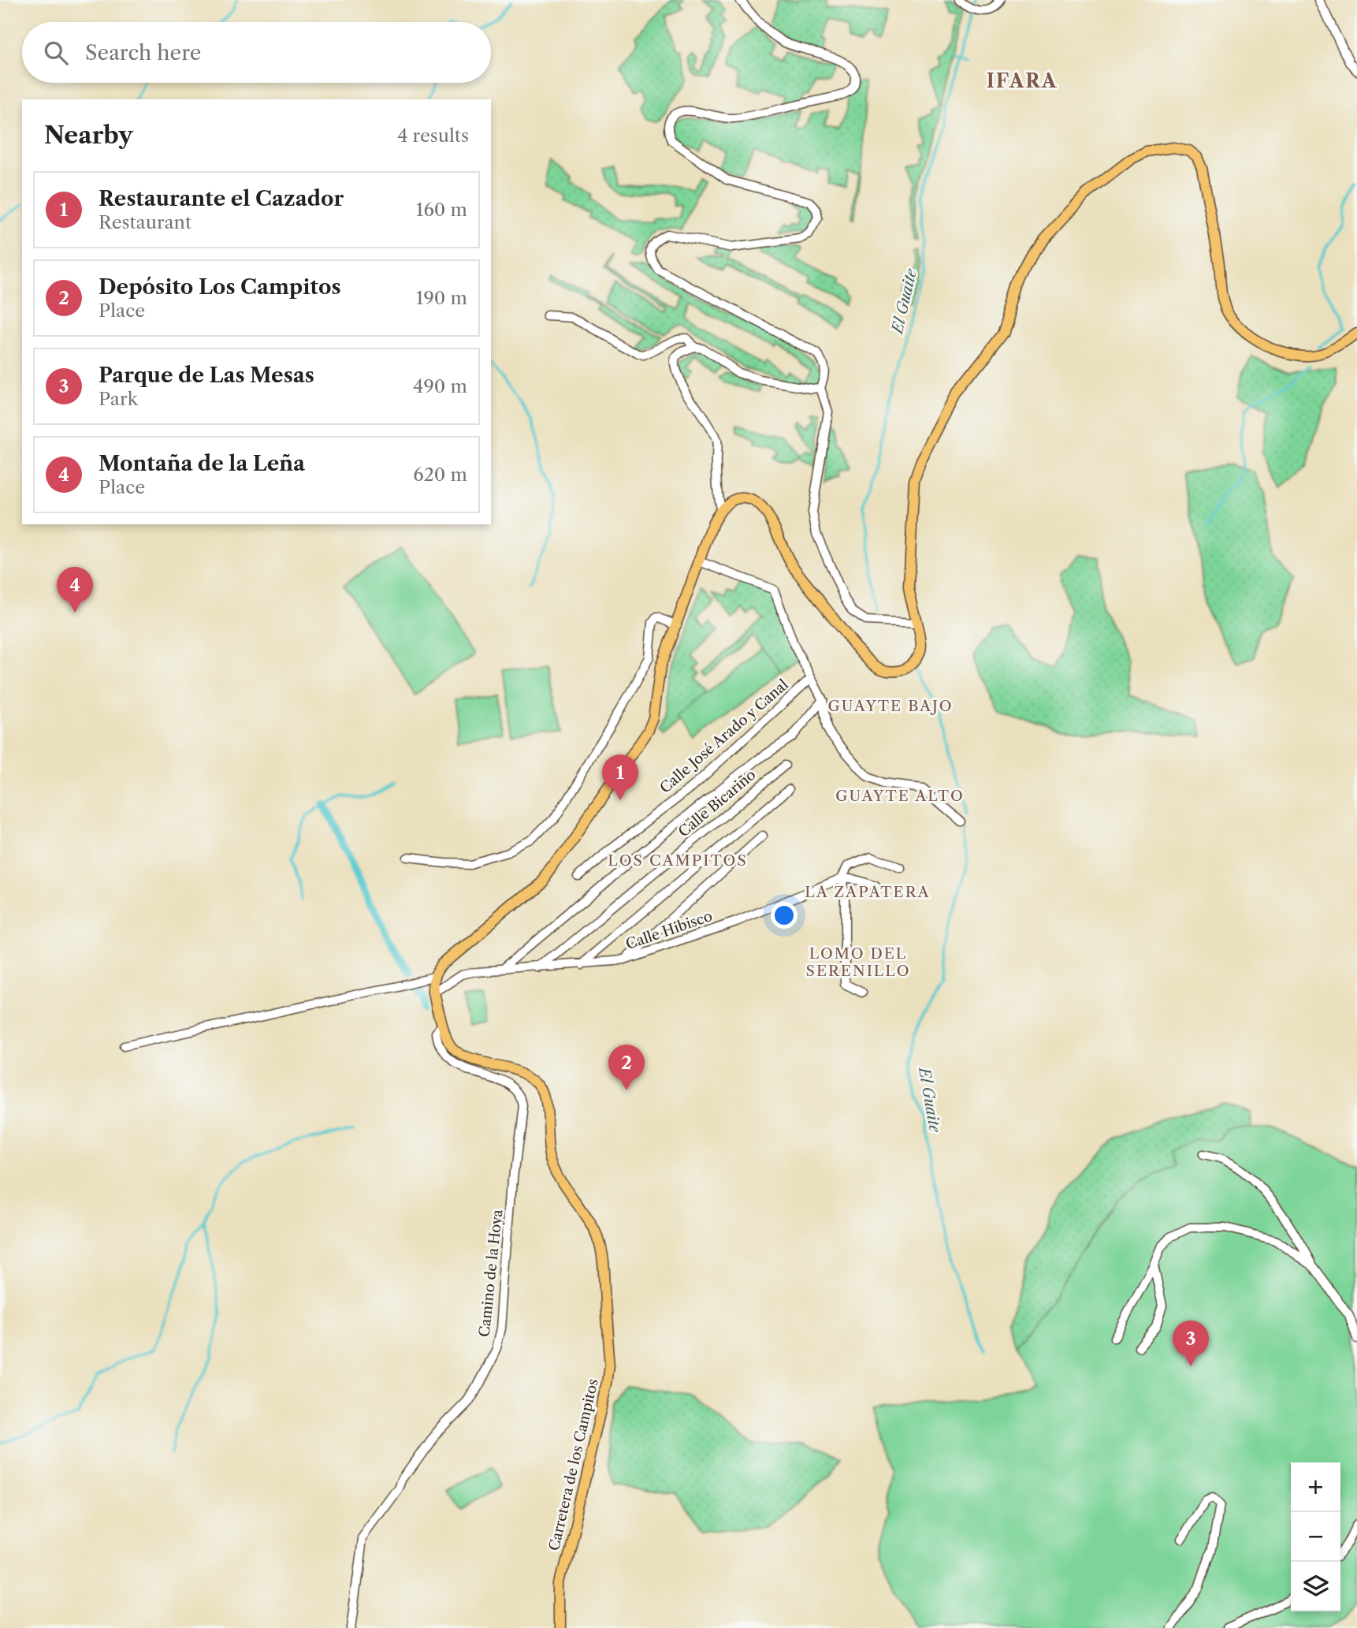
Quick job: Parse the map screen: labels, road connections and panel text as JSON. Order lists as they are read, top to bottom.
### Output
{
  "streets": {
    "main road": ["Carretera de los Campitos"],
    "street": [
      "Calle José Arado y Canal",
      "Calle Bicariño",
      "Calle Hibisco",
      "Camino de la Hoya"
    ]
  },
  "crossings": [
    ["Calle Bicariño", "Calle Hibisco"],
    ["Calle Hibisco", "Carretera de los Campitos"],
    ["Camino de la Hoya", "Carretera de los Campitos"]
  ],
  "districts": [
    "IFARA",
    "GUAYTE BAJO",
    "GUAYTE ALTO",
    "LOS CAMPITOS",
    "LA ZAPATERA",
    "LOMO DEL SERENILLO"
  ],
  "water": ["El Guaite"],
  "page": {
    "search": "Search here",
    "heading": ["Nearby", "4 results"],
    "list": [
      {
        "mark": "1",
        "name": "Restaurante el Cazador",
        "note": "Restaurant",
        "value": "160 m"
      },
      {
        "mark": "2",
        "name": "Depósito Los Campitos",
        "note": "Place",
        "value": "190 m"
      },
      {
        "mark": "3",
        "name": "Parque de Las Mesas",
        "note": "Park",
        "value": "490 m"
      },
      {
        "mark": "4",
        "name": "Montaña de la Leña",
        "note": "Place",
        "value": "620 m"
      }
    ],
    "pins": [
      "4",
      "1",
      "2",
      "3"
    ],
    "map_buttons": ["+", "−"]
  }
}
